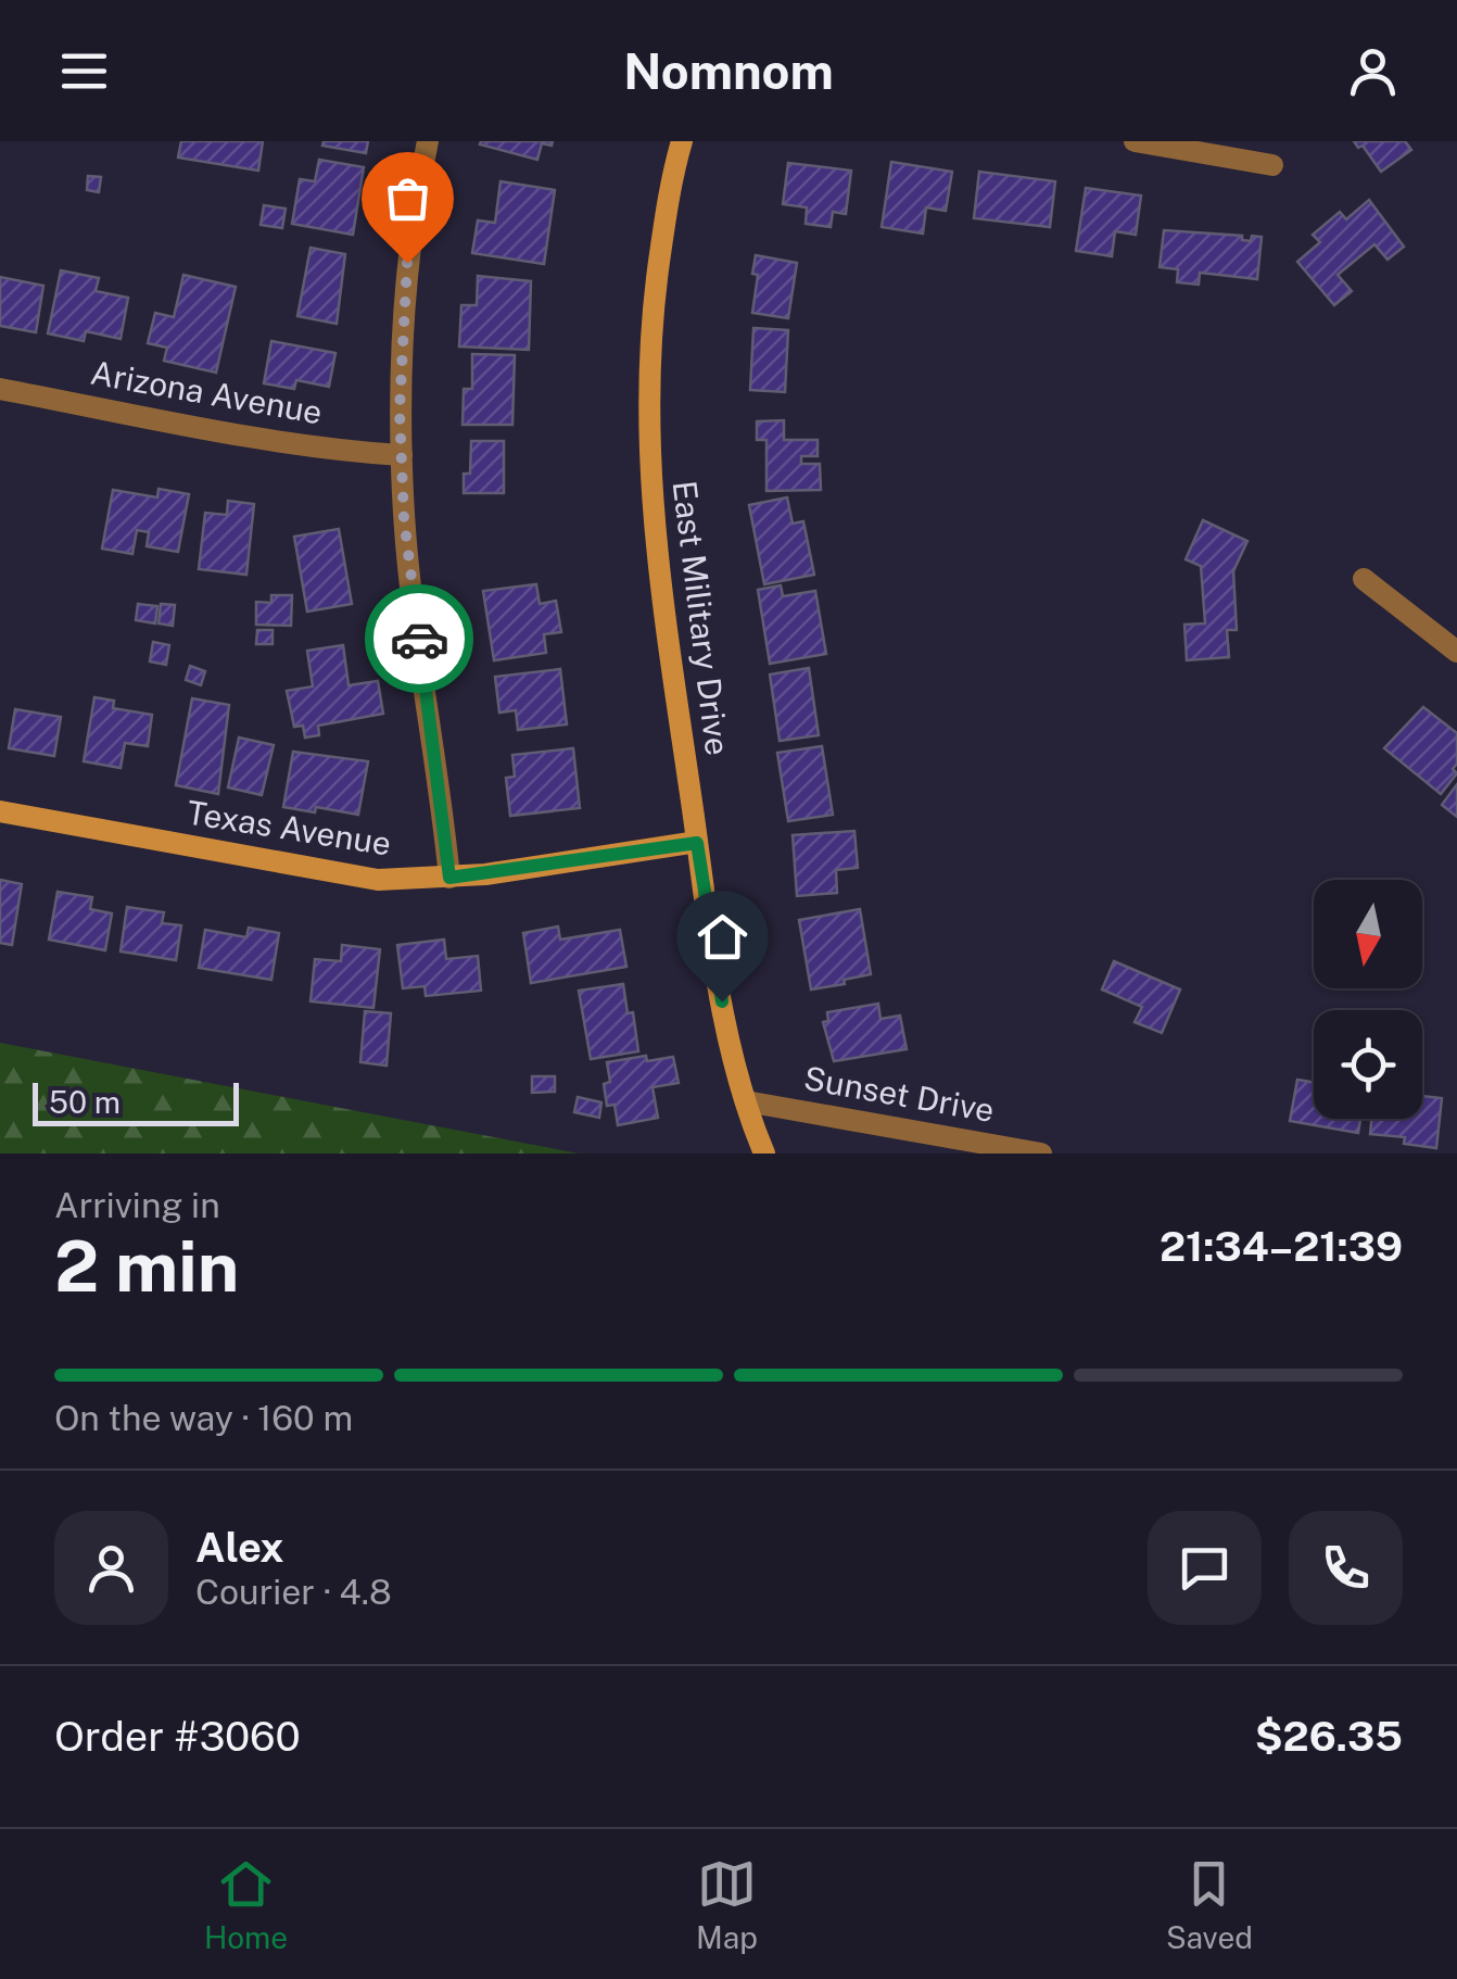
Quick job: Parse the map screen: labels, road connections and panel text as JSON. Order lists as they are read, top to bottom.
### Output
{
  "streets": {
    "street": [
      "Arizona Avenue",
      "East Military Drive",
      "Texas Avenue",
      "Sunset Drive"
    ]
  },
  "crossings": [
    ["East Military Drive", "Texas Avenue"],
    ["East Military Drive", "Sunset Drive"]
  ],
  "scale_bar": "50 m",
  "north": "bottom",
  "page": {
    "header": "Nomnom",
    "scale": "50 m",
    "heading": ["2 min", "Arriving in", "21:34–21:39"],
    "panel": [
      "Alex",
      "Courier · 4.8",
      "Order #3060",
      "$26.35"
    ],
    "bar": "On the way · 160 m",
    "tabs": ["Home", "Map", "Saved"]
  }
}
